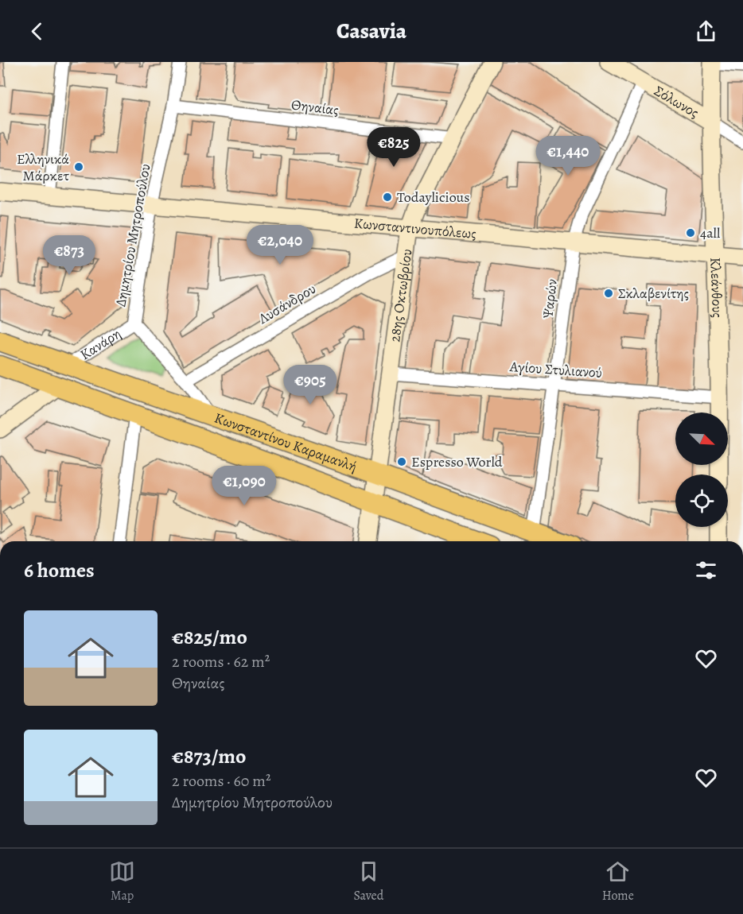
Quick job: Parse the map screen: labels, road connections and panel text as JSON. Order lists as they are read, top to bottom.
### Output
{
  "streets": {
    "main road": ["Κωνσταντίνου Καραμανλή"],
    "street": [
      "Σόλωνος",
      "Θηναίας",
      "Κωνσταντινουπόλεως",
      "Δημητρίου Μητροπούλου",
      "Κλεάνθους",
      "28ης Οκτωβρίου",
      "Ψαρών",
      "Λυσάνδρου",
      "Κανάρη",
      "Αγίου Στυλιανού"
    ]
  },
  "crossings": [
    ["Σόλωνος", "Κλεάνθους"],
    ["Σόλωνος", "Ψαρών"],
    ["Θηναίας", "Δημητρίου Μητροπούλου"],
    ["Θηναίας", "28ης Οκτωβρίου"],
    ["Κωνσταντινουπόλεως", "Δημητρίου Μητροπούλου"],
    ["Κωνσταντινουπόλεως", "Κλεάνθους"],
    ["Κωνσταντινουπόλεως", "28ης Οκτωβρίου"],
    ["Κωνσταντινουπόλεως", "Ψαρών"],
    ["Δημητρίου Μητροπούλου", "Λυσάνδρου"],
    ["Δημητρίου Μητροπούλου", "Κανάρη"],
    ["Δημητρίου Μητροπούλου", "Κωνσταντίνου Καραμανλή"],
    ["Κλεάνθους", "Αγίου Στυλιανού"],
    ["28ης Οκτωβρίου", "Λυσάνδρου"],
    ["28ης Οκτωβρίου", "Αγίου Στυλιανού"],
    ["28ης Οκτωβρίου", "Κωνσταντίνου Καραμανλή"],
    ["Ψαρών", "Αγίου Στυλιανού"],
    ["Ψαρών", "Κωνσταντίνου Καραμανλή"],
    ["Κανάρη", "Κωνσταντίνου Καραμανλή"]
  ],
  "places": [
    "Ελληνικά Μάρκετ",
    "Todaylicious",
    "4all",
    "Σκλαβενίτης",
    "Espresso World"
  ],
  "north": "bottom right",
  "page": {
    "header": "Casavia",
    "price": [
      "€825",
      "€1,440",
      "€2,040",
      "€873",
      "€905",
      "€1,090"
    ],
    "heading": "6 homes",
    "list": [
      {
        "name": "€825/mo",
        "note": "2 rooms · 62 m² · Θηναίας"
      },
      {
        "name": "€873/mo",
        "note": "2 rooms · 60 m² · Δημητρίου Μητροπούλου"
      }
    ],
    "tabs": ["Map", "Saved", "Home"]
  }
}
